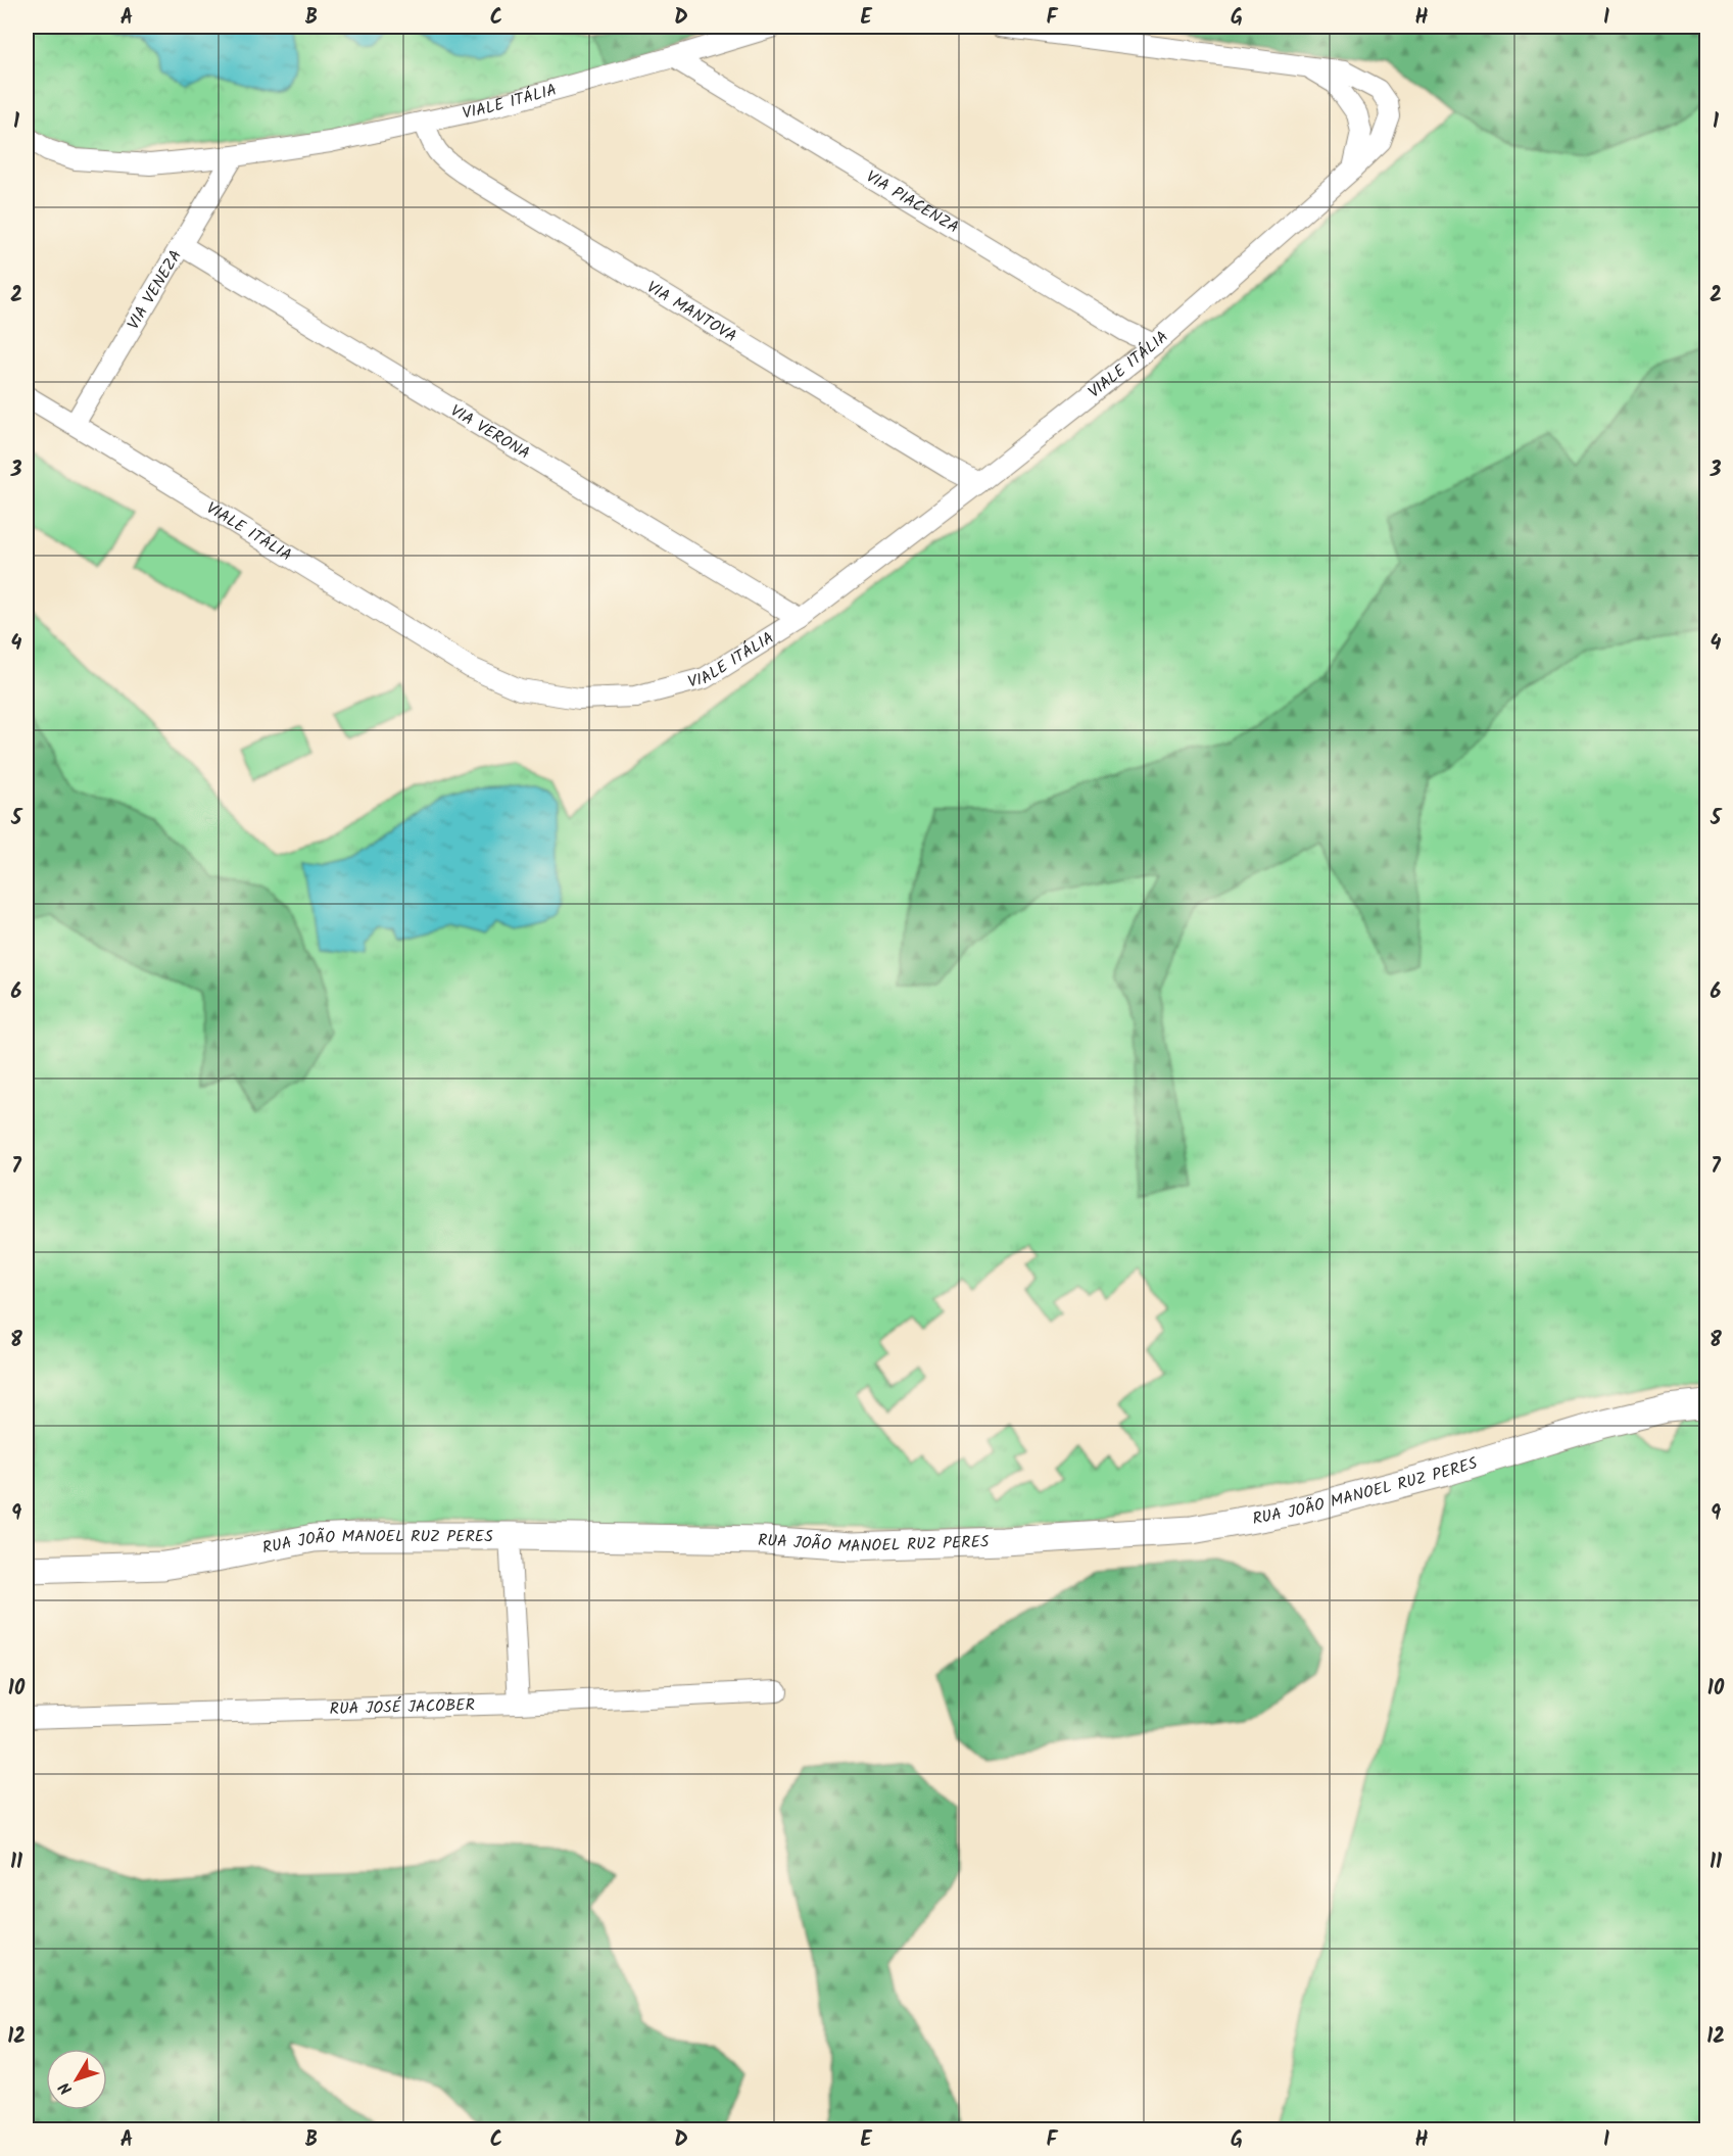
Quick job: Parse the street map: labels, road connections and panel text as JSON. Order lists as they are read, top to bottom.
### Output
{
  "streets": {
    "street": [
      "VIALE ITÁLIA",
      "VIA PIACENZA",
      "VIA VENEZA",
      "VIA MANTOVA",
      "VIA VERONA",
      "RUA JOÃO MANOEL RUZ PERES",
      "RUA JOSÉ JACOBER"
    ]
  },
  "crossings": [
    ["VIALE ITÁLIA", "VIA PIACENZA"],
    ["VIALE ITÁLIA", "VIA VENEZA"],
    ["VIALE ITÁLIA", "VIA MANTOVA"],
    ["VIALE ITÁLIA", "VIA VERONA"],
    ["VIA VENEZA", "VIA VERONA"]
  ],
  "north": "bottom left",
  "grid": {
    "columns": [
      "A",
      "B",
      "C",
      "D",
      "E",
      "F",
      "G",
      "H",
      "I"
    ],
    "rows": [
      "1",
      "2",
      "3",
      "4",
      "5",
      "6",
      "7",
      "8",
      "9",
      "10",
      "11",
      "12"
    ]
  }
}
